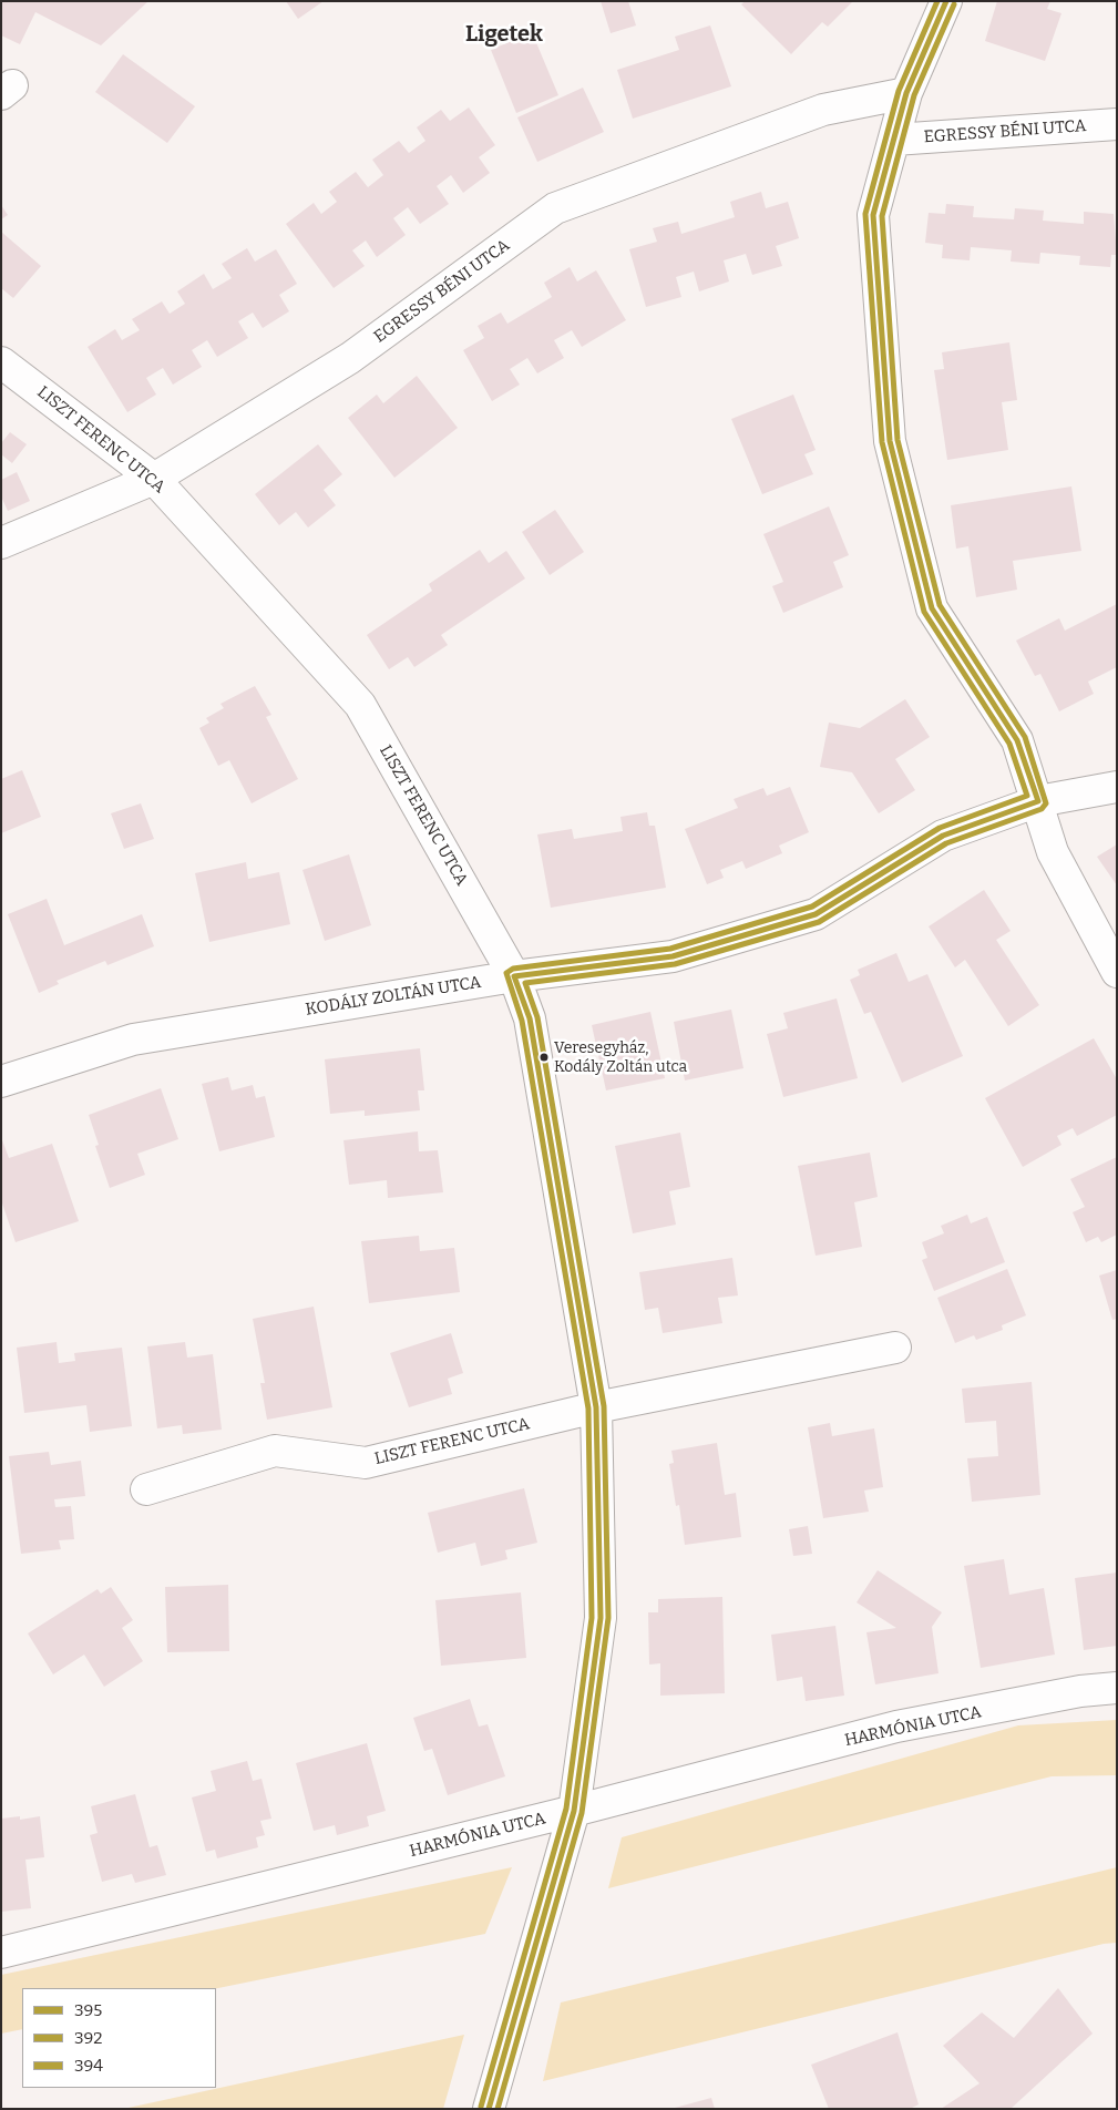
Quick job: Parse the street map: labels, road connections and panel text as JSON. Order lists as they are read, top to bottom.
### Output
{
  "streets": {
    "street": [
      "EGRESSY BÉNI UTCA",
      "LISZT FERENC UTCA",
      "KODÁLY ZOLTÁN UTCA",
      "HARMÓNIA UTCA"
    ]
  },
  "crossings": [
    ["EGRESSY BÉNI UTCA", "LISZT FERENC UTCA"],
    ["LISZT FERENC UTCA", "KODÁLY ZOLTÁN UTCA"],
    ["LISZT FERENC UTCA", "HARMÓNIA UTCA"]
  ],
  "districts": ["Ligetek"],
  "places": ["Veresegyház, Kodály Zoltán utca"],
  "lines": ["transit line 395", "transit line 394", "transit line 392"],
  "legend": ["395", "392", "394"]
}
